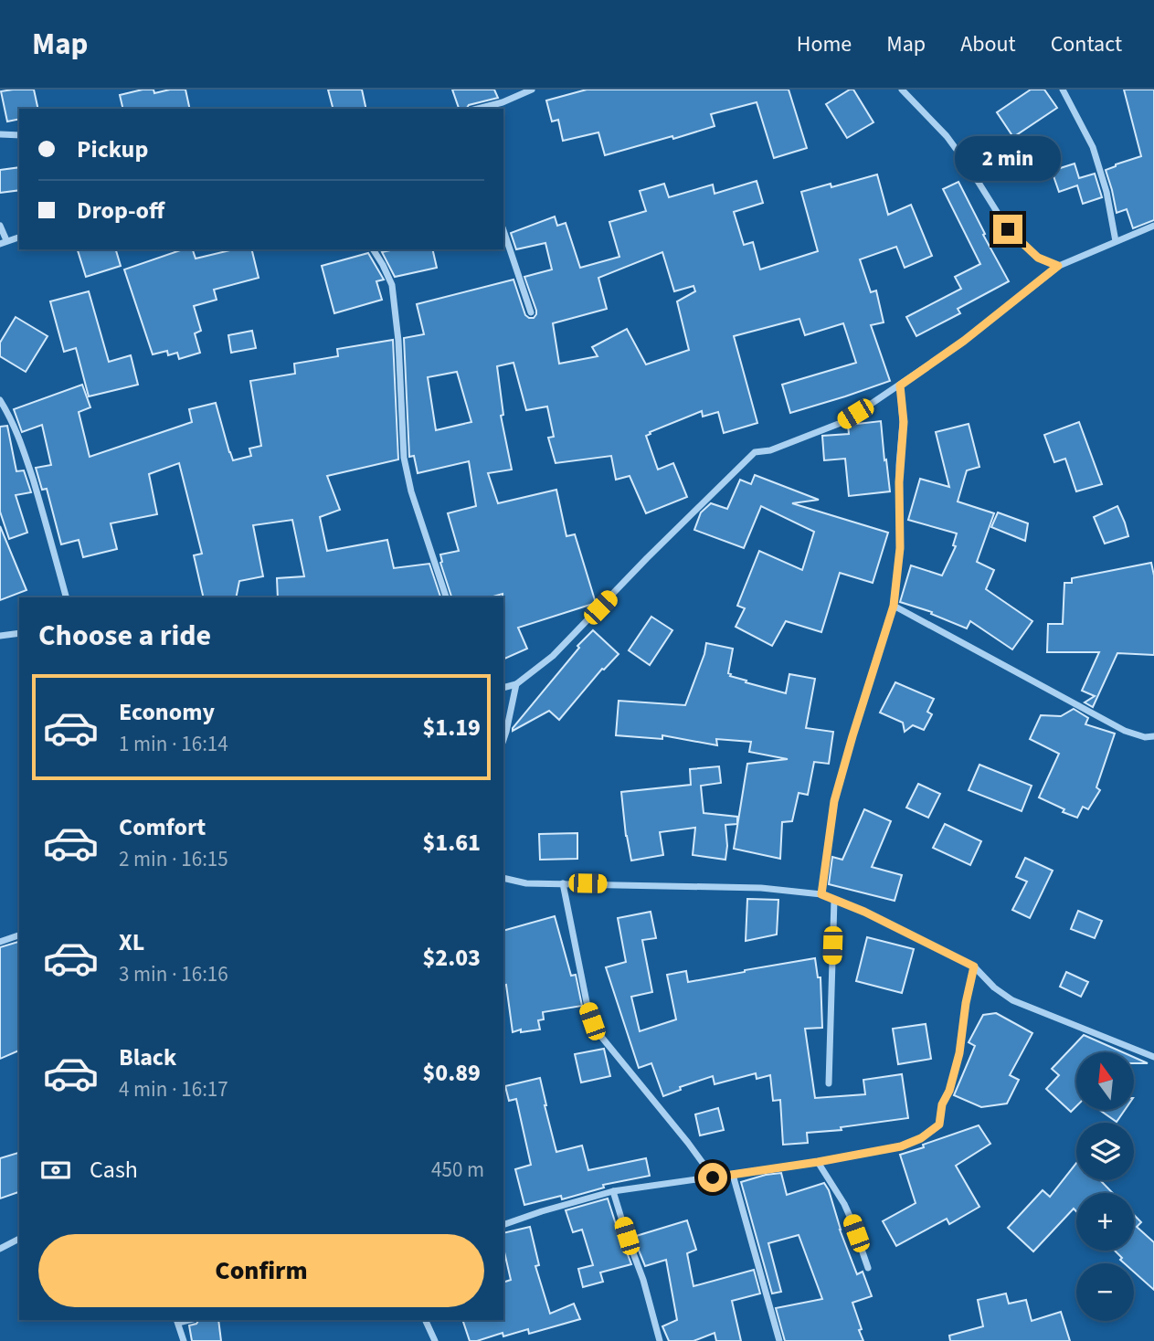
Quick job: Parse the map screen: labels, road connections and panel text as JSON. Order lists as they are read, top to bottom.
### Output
{
  "north": "top",
  "page": {
    "header": "Map",
    "nav": [
      "Home",
      "Map",
      "About",
      "Contact"
    ],
    "banner": ["Pickup", "Drop-off"],
    "bubble": "2 min",
    "heading": "Choose a ride",
    "list": [
      {
        "name": "Economy",
        "note": "1 min · 16:14",
        "value": "$1.19"
      },
      {
        "name": "Comfort",
        "note": "2 min · 16:15",
        "value": "$1.61"
      },
      {
        "name": "XL",
        "note": "3 min · 16:16",
        "value": "$2.03"
      },
      {
        "name": "Black",
        "note": "4 min · 16:17",
        "value": "$0.89"
      }
    ],
    "map_buttons": ["+", "−"],
    "pay": ["Cash", "450 m"],
    "buttons": "Confirm"
  }
}
